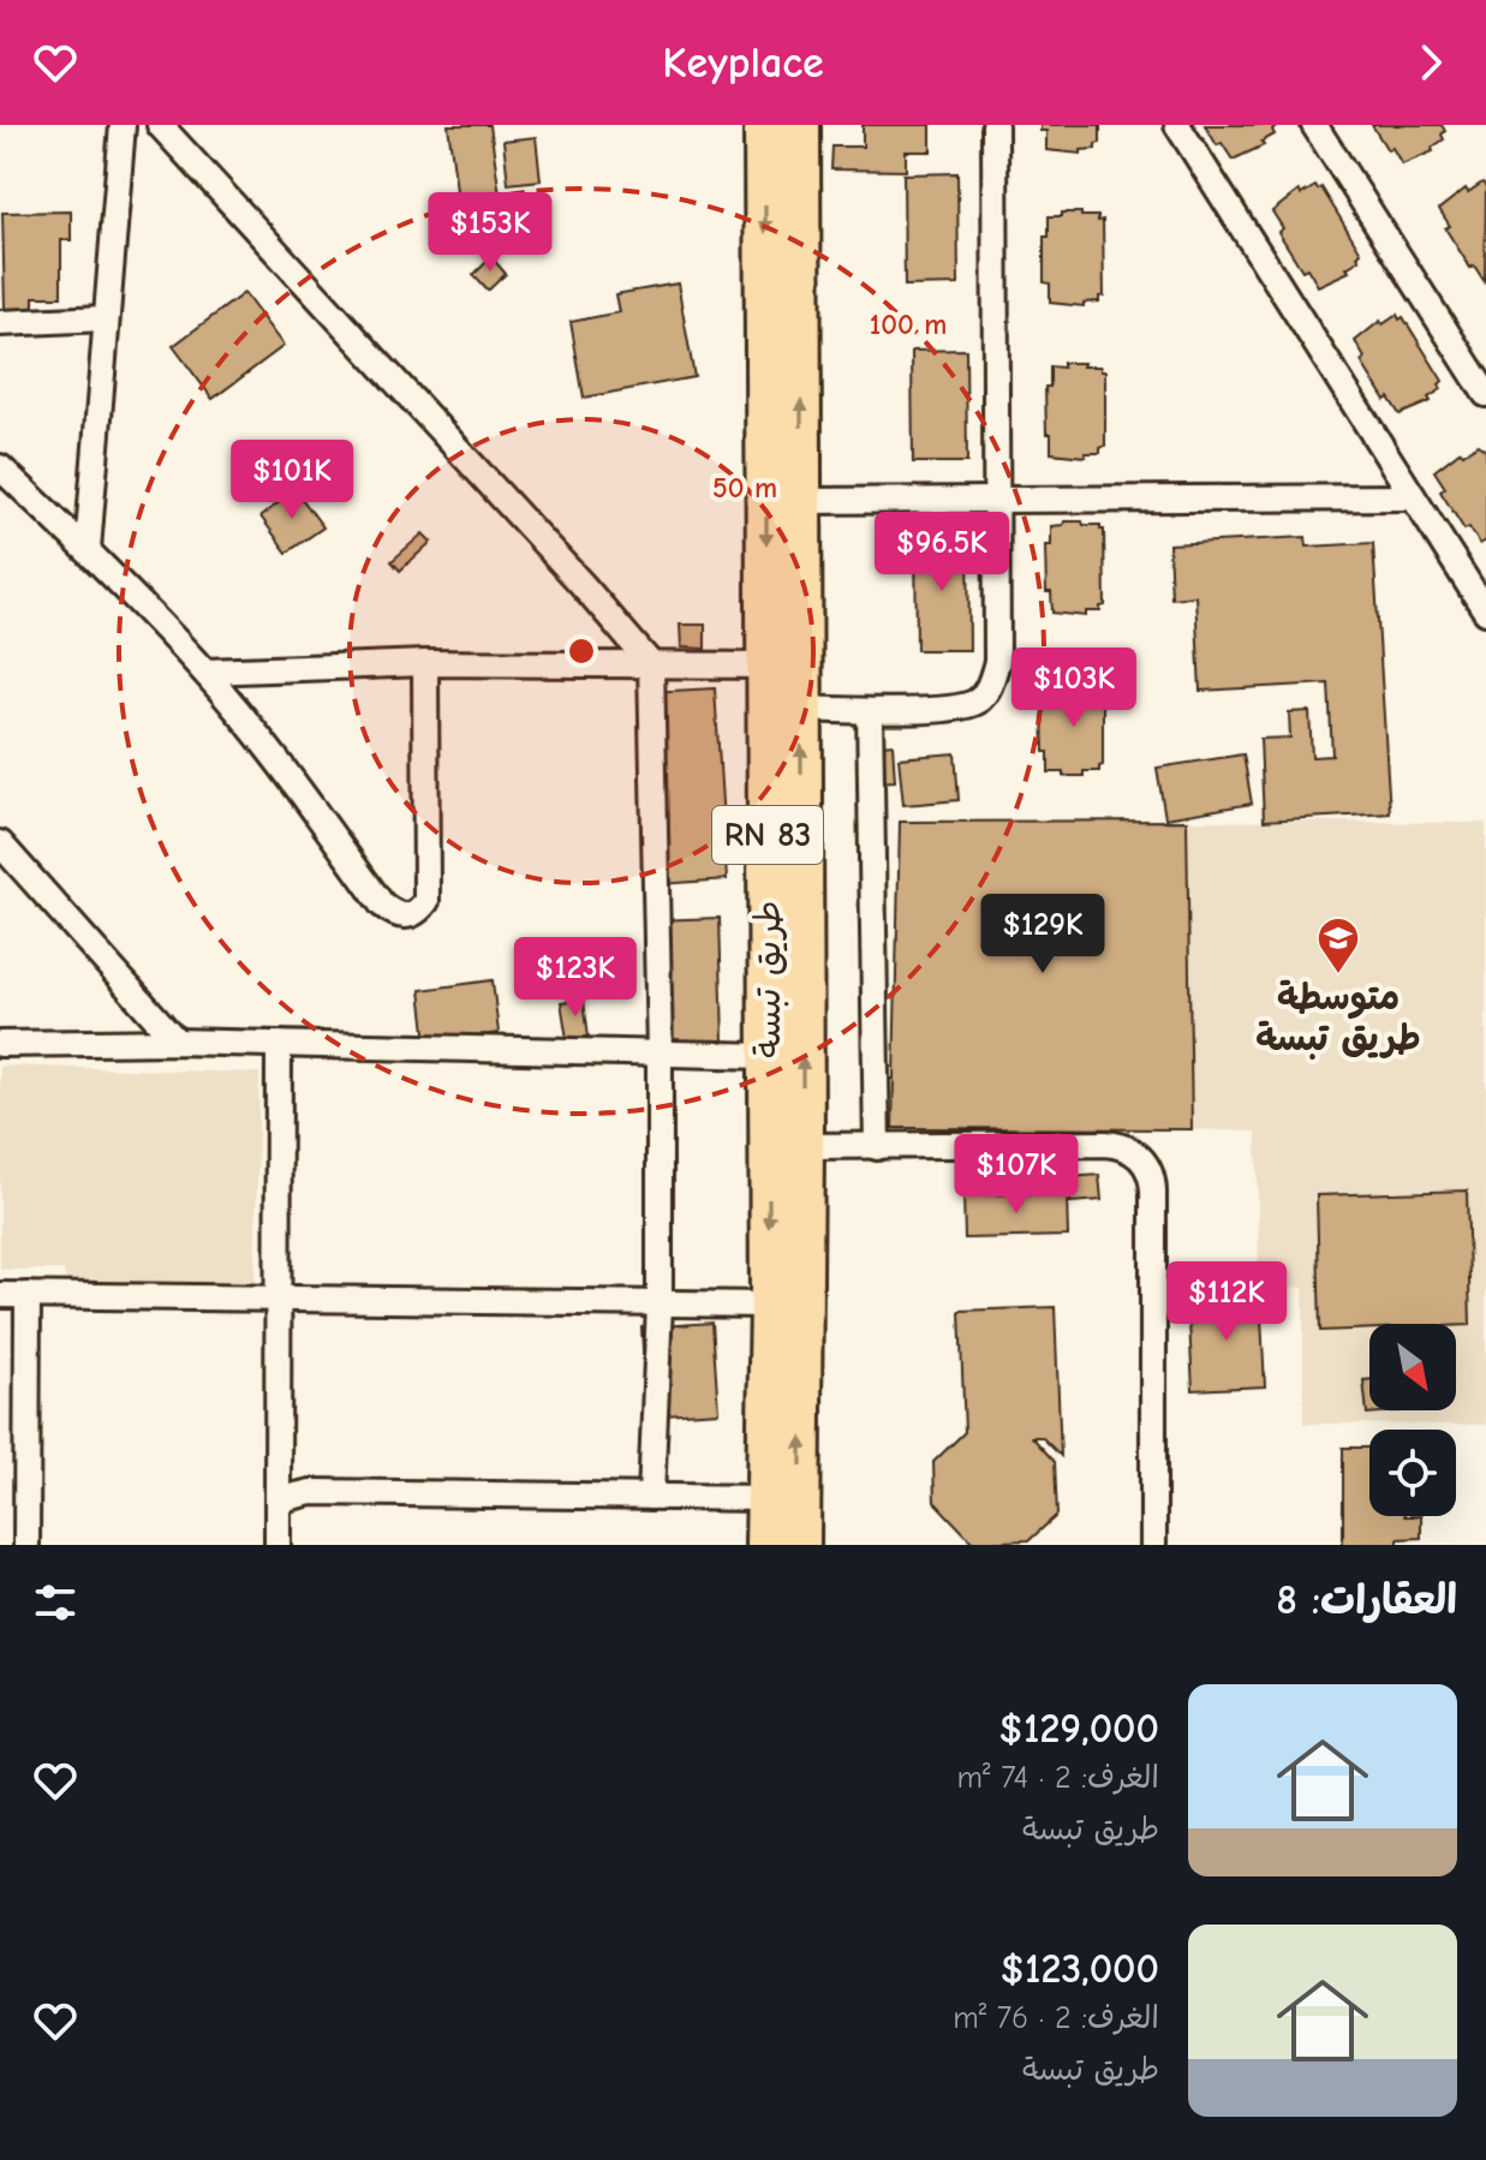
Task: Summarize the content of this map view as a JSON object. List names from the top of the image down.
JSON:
{
  "streets": {
    "main road": ["RN 83", "طريق تبسة"]
  },
  "places": {
    "school or university": ["متوسطة طريق تبسة"]
  },
  "north": "bottom right",
  "page": {
    "header": "Keyplace",
    "price": [
      "$153K",
      "$101K",
      "$96.5K",
      "$103K",
      "$129K",
      "$123K",
      "$107K",
      "$112K"
    ],
    "heading": "العقارات: 8",
    "list": [
      {
        "name": "$129,000",
        "note": "الغرف: 2 · 74 m² · طريق تبسة"
      },
      {
        "name": "$123,000",
        "note": "الغرف: 2 · 76 m² · طريق تبسة"
      }
    ]
  },
  "rings": ["100 m", "50 m"]
}
